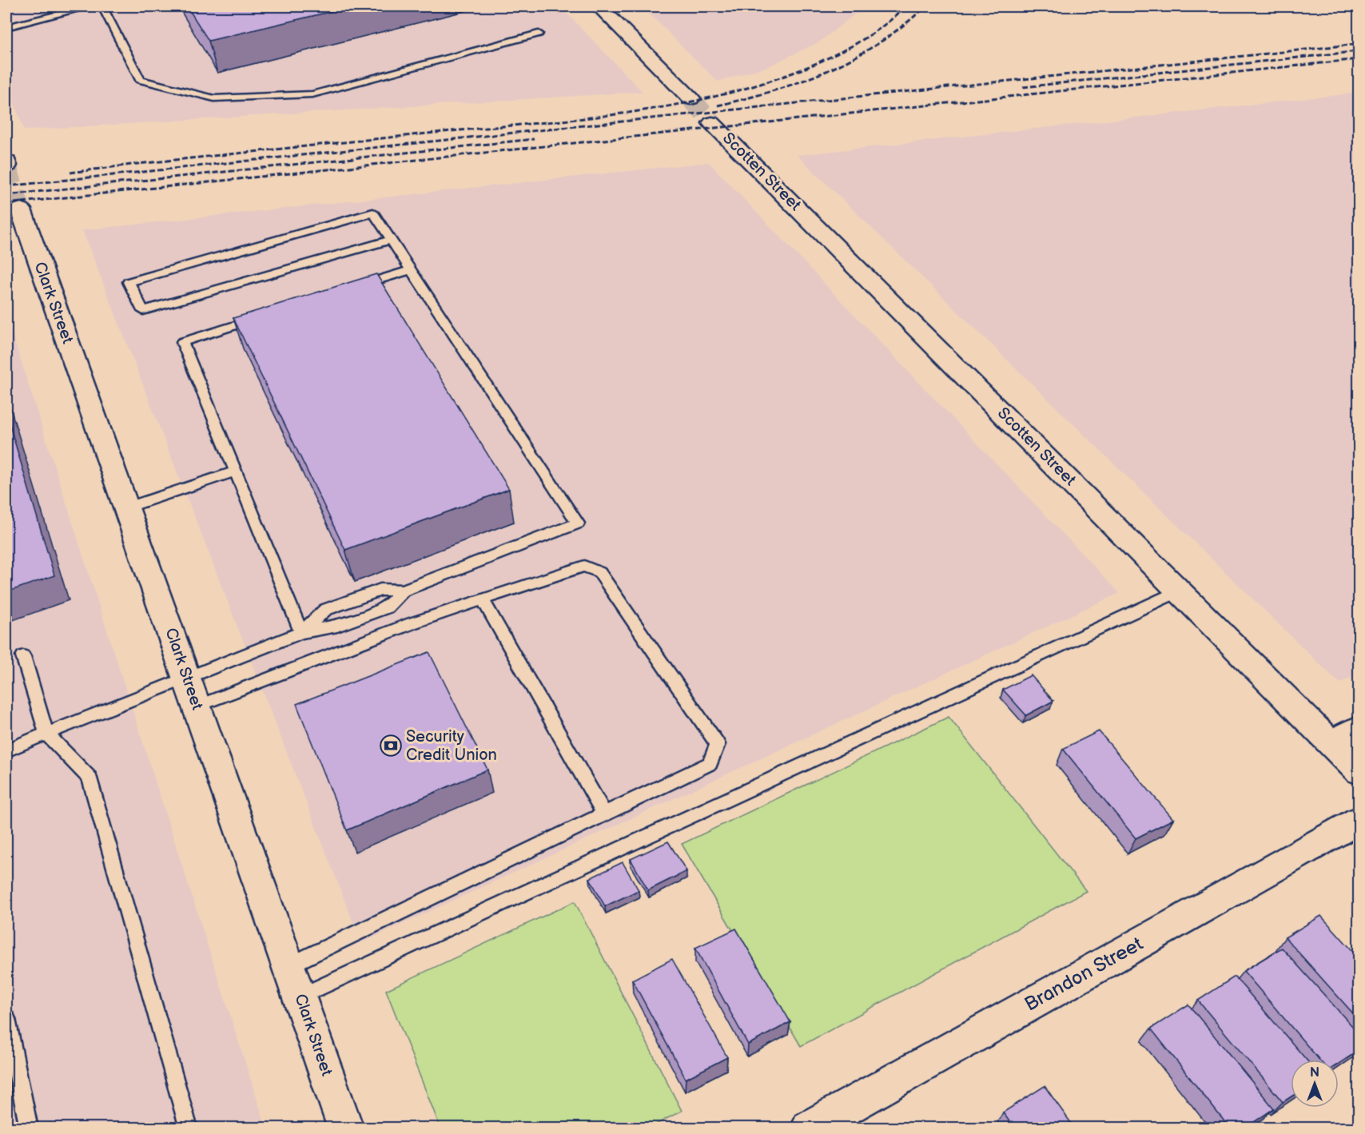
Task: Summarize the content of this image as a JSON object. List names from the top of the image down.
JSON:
{
  "streets": {
    "street": ["Scotten Street", "Clark Street", "Brandon Street"]
  },
  "places": {
    "bank": ["Security Credit Union"]
  },
  "north": "top"
}
